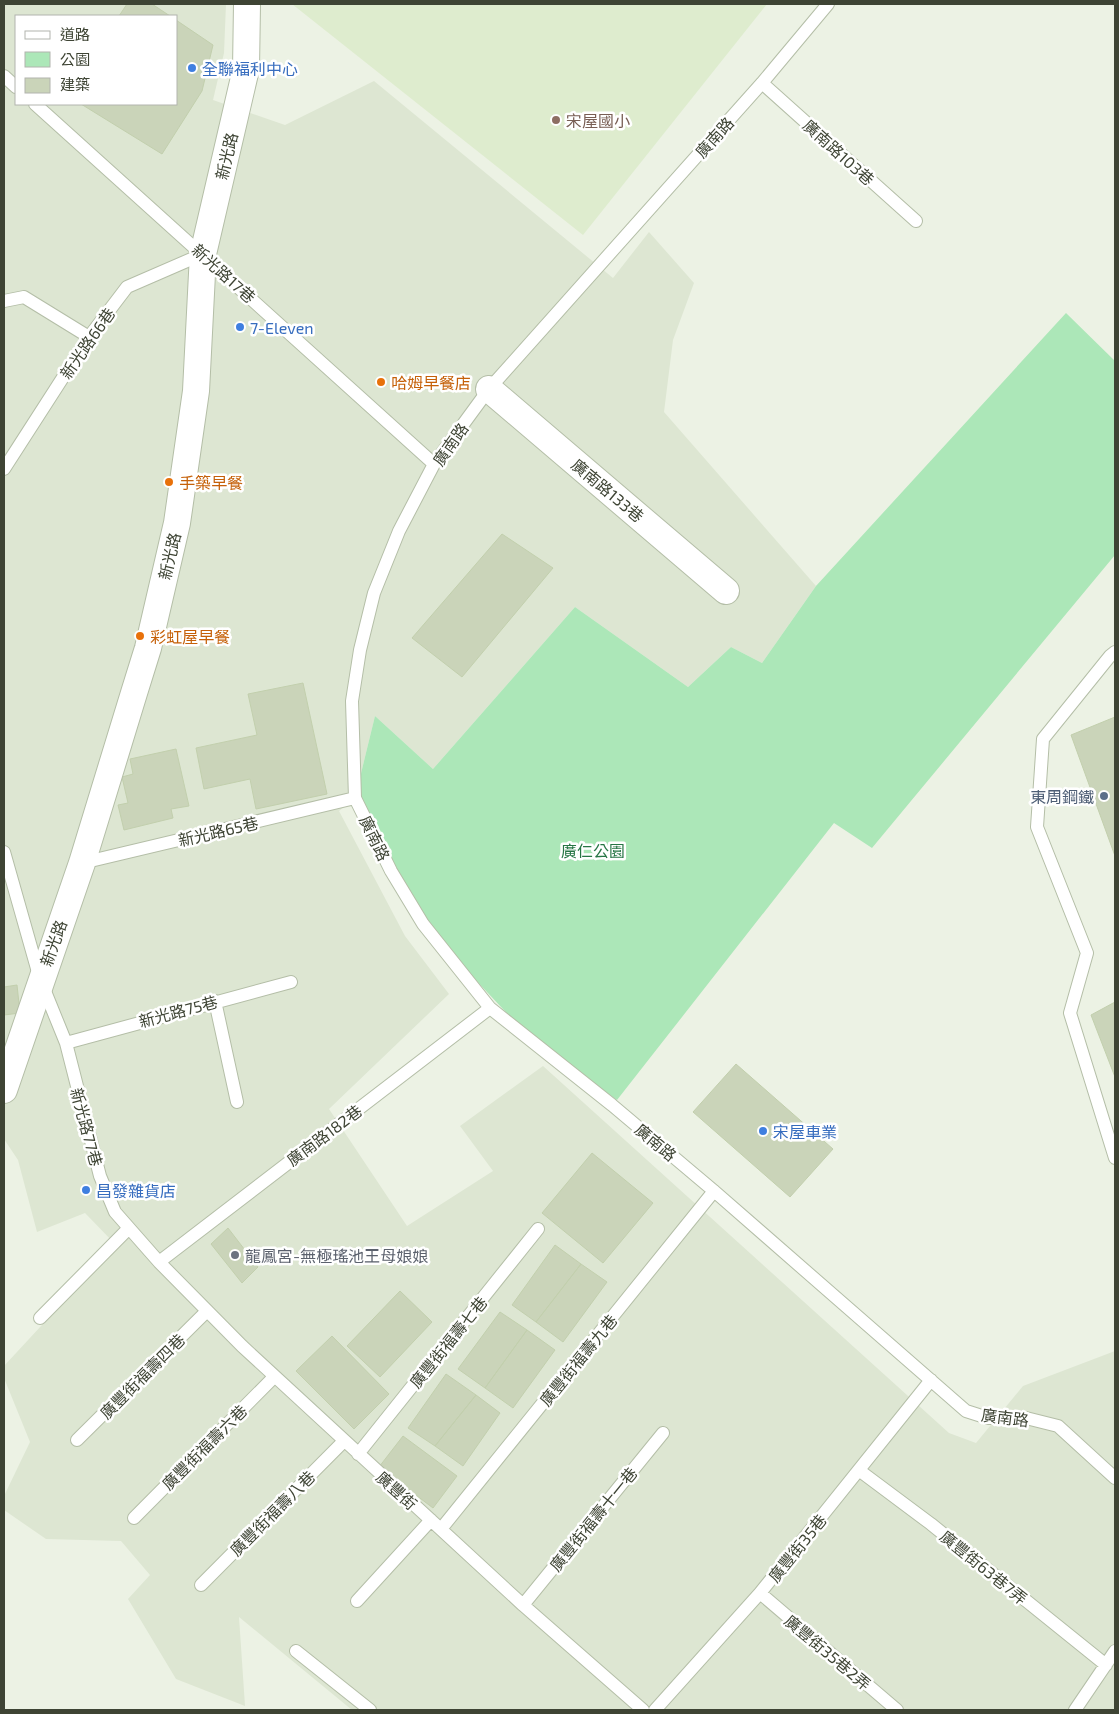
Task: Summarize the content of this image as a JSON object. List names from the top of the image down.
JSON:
{
  "streets": {
    "street": ["新光路", "廣南路133巷"],
    "lane": [
      "廣南路",
      "廣南路103巷",
      "新光路17巷",
      "新光路66巷",
      "新光路65巷",
      "新光路75巷",
      "新光路77巷",
      "廣南路182巷",
      "廣豐街福壽七巷",
      "廣豐街福壽九巷",
      "廣豐街福壽四巷",
      "廣豐街福壽六巷",
      "廣豐街",
      "廣豐街福壽八巷",
      "廣豐街福壽十一巷",
      "廣豐街35巷",
      "廣豐街63巷7弄",
      "廣豐街35巷2弄"
    ]
  },
  "crossings": [
    ["廣南路", "廣南路103巷"],
    ["廣南路", "新光路17巷"],
    ["廣南路", "廣南路133巷"],
    ["廣南路", "新光路65巷"],
    ["廣南路", "廣南路182巷"],
    ["廣南路", "廣豐街福壽九巷"],
    ["廣南路", "廣豐街35巷"],
    ["新光路", "新光路17巷"],
    ["新光路", "新光路66巷"],
    ["新光路", "新光路65巷"],
    ["新光路", "新光路77巷"],
    ["新光路17巷", "新光路66巷"],
    ["新光路75巷", "新光路77巷"],
    ["新光路77巷", "廣南路182巷"],
    ["新光路77巷", "廣豐街"],
    ["廣南路182巷", "廣豐街"],
    ["廣豐街福壽七巷", "廣豐街"],
    ["廣豐街福壽九巷", "廣豐街"],
    ["廣豐街福壽四巷", "廣豐街"],
    ["廣豐街福壽六巷", "廣豐街"],
    ["廣豐街", "廣豐街福壽八巷"],
    ["廣豐街", "廣豐街福壽十一巷"],
    ["廣豐街35巷", "廣豐街63巷7弄"],
    ["廣豐街35巷", "廣豐街35巷2弄"]
  ],
  "parks": ["廣仁公園"],
  "places": [
    "全聯福利中心",
    "宋屋國小",
    "7-Eleven",
    "哈姆早餐店",
    "手築早餐",
    "彩虹屋早餐",
    "東周鋼鐵",
    "宋屋車業",
    "昌發雜貨店",
    "龍鳳宮-無極瑤池王母娘娘"
  ],
  "legend": ["道路", "公園", "建築"]
}
